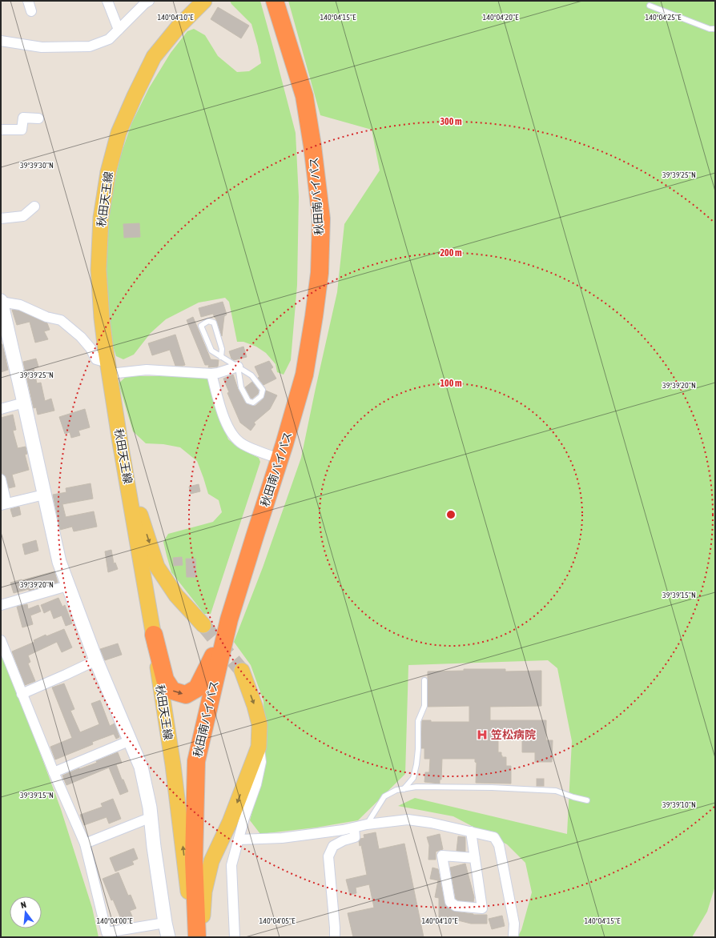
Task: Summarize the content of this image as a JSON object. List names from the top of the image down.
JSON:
{
  "streets": {
    "highway": ["秋田南バイパス"],
    "main road": ["秋田天王線"]
  },
  "crossings": [
    ["秋田南バイパス", "秋田天王線"]
  ],
  "places": {
    "hospital": ["笠松病院"]
  },
  "north": "top",
  "coordinates": [
    "140°04'10\"E",
    "140°04'15\"E",
    "140°04'20\"E",
    "140°04'25\"E",
    "39°39'30\"N",
    "39°39'25\"N",
    "39°39'20\"N",
    "39°39'15\"N",
    "39°39'10\"N",
    "140°04'00\"E",
    "140°04'05\"E"
  ],
  "rings": ["300 m", "200 m", "100 m"]
}
